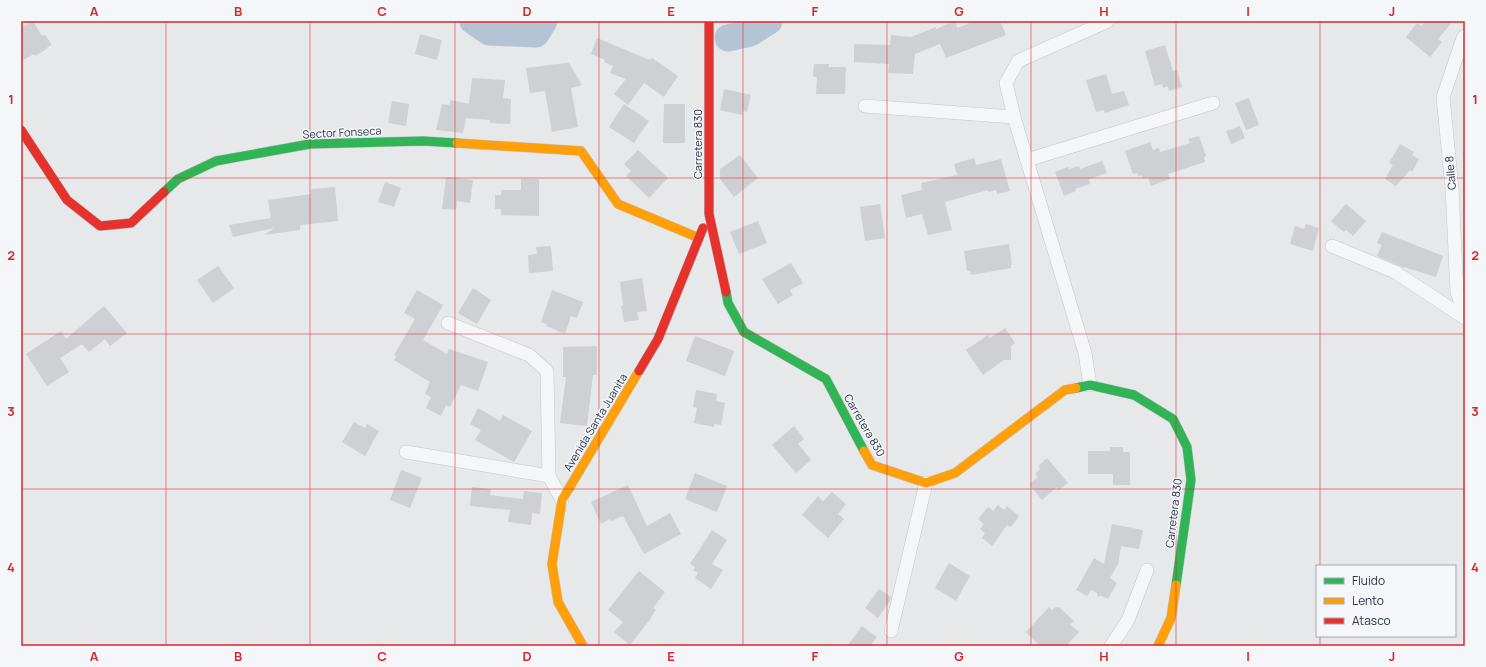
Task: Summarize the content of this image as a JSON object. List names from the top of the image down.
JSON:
{
  "streets": {
    "street": [
      "Sector Fonseca",
      "Carretera 830",
      "Calle 8",
      "Avenida Santa Juanita"
    ]
  },
  "crossings": [
    ["Sector Fonseca", "Avenida Santa Juanita"],
    ["Carretera 830", "Avenida Santa Juanita"]
  ],
  "legend": ["Fluido", "Lento", "Atasco"],
  "grid": {
    "columns": [
      "A",
      "B",
      "C",
      "D",
      "E",
      "F",
      "G",
      "H",
      "I",
      "J"
    ],
    "rows": [
      "1",
      "2",
      "3",
      "4"
    ]
  }
}
